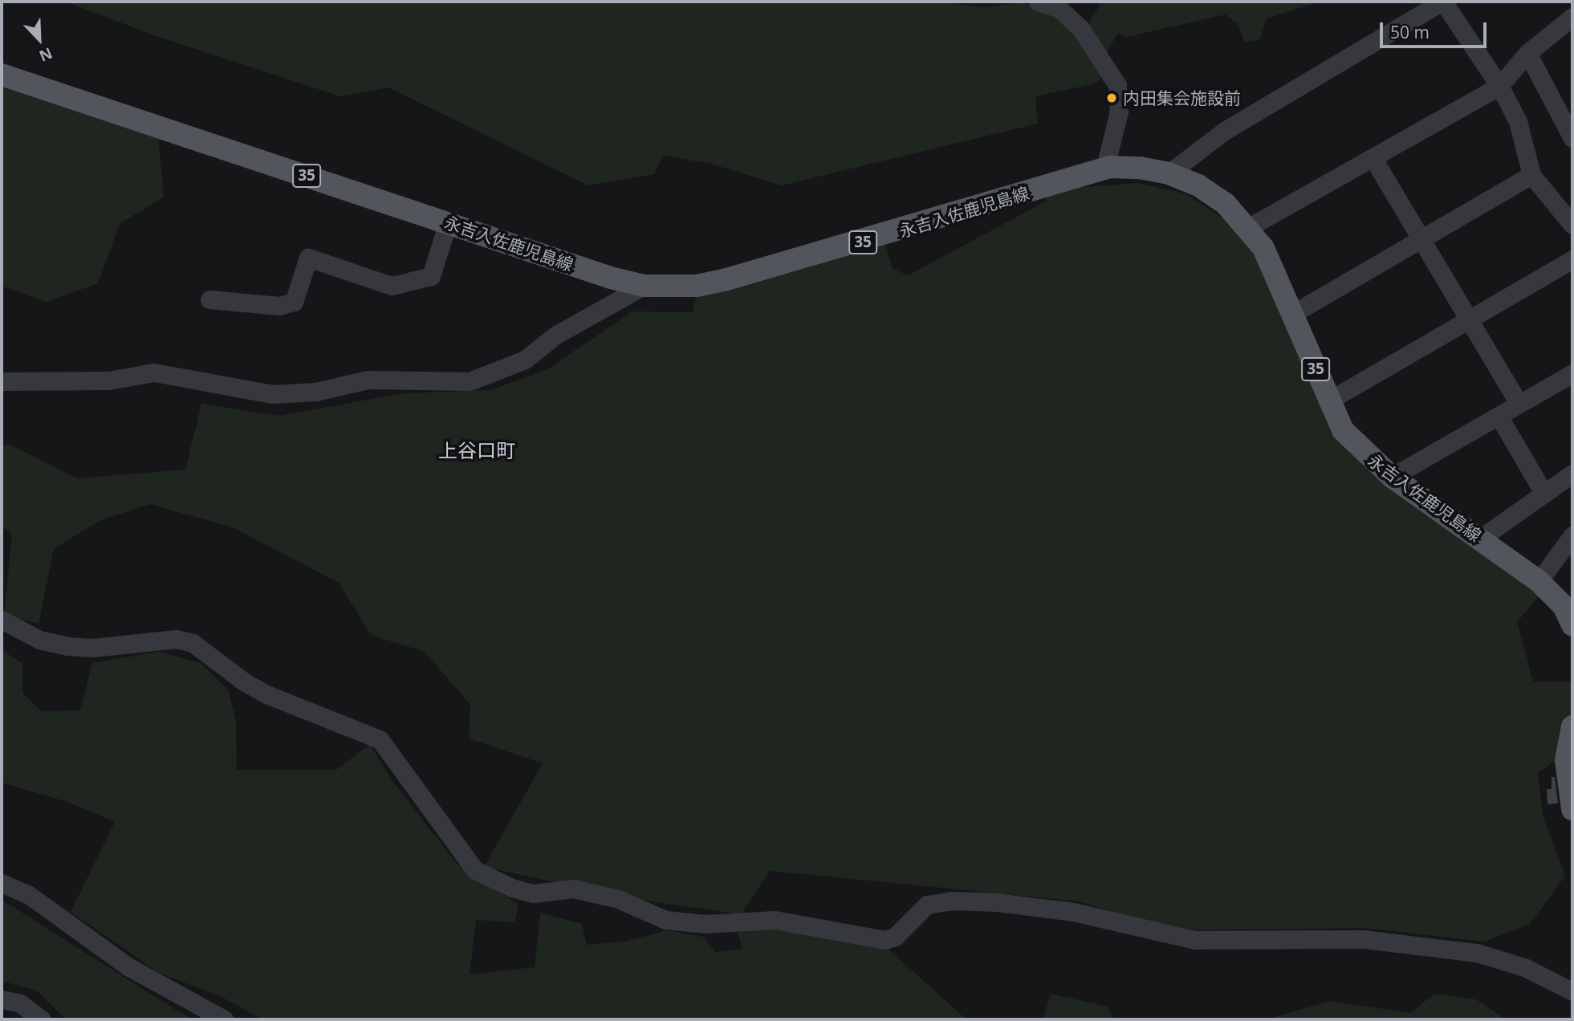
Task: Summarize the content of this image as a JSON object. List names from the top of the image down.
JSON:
{
  "streets": {
    "main road": ["35", "永吉入佐鹿児島線"]
  },
  "districts": ["上谷口町"],
  "places": ["内田集会施設前"],
  "scale_bar": "50 m",
  "north": "bottom right"
}
